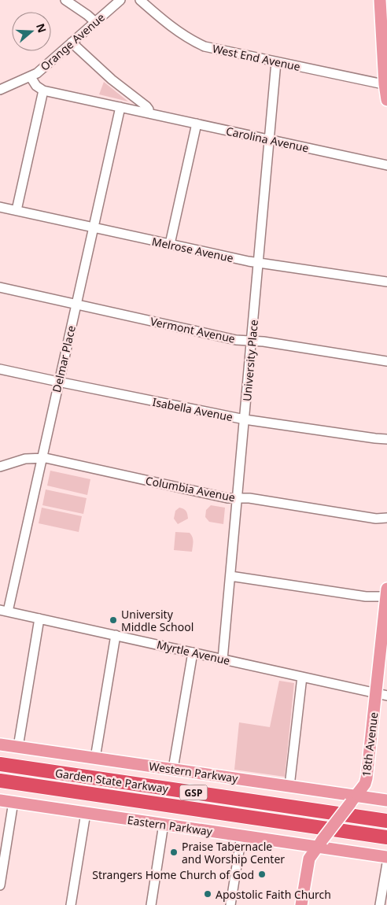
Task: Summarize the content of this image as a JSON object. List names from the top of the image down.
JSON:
{
  "streets": {
    "highway": ["Garden State Parkway", "GSP"],
    "main road": ["18th Avenue", "Western Parkway", "Eastern Parkway"],
    "street": [
      "Orange Avenue",
      "West End Avenue",
      "Carolina Avenue",
      "Melrose Avenue",
      "Vermont Avenue",
      "Delmar Place",
      "University Place",
      "Isabella Avenue",
      "Columbia Avenue",
      "Myrtle Avenue"
    ]
  },
  "crossings": [
    ["West End Avenue", "University Place"],
    ["Carolina Avenue", "Delmar Place"],
    ["Carolina Avenue", "University Place"],
    ["Melrose Avenue", "Delmar Place"],
    ["Melrose Avenue", "University Place"],
    ["Vermont Avenue", "Delmar Place"],
    ["Vermont Avenue", "University Place"],
    ["Delmar Place", "Isabella Avenue"],
    ["Delmar Place", "Columbia Avenue"],
    ["Delmar Place", "Myrtle Avenue"],
    ["University Place", "Isabella Avenue"],
    ["University Place", "Columbia Avenue"],
    ["University Place", "Myrtle Avenue"],
    ["Myrtle Avenue", "18th Avenue"],
    ["18th Avenue", "Western Parkway"],
    ["18th Avenue", "Eastern Parkway"]
  ],
  "places": [
    "University Middle School",
    "Praise Tabernacle and Worship Center",
    "Strangers Home Church of God",
    "Apostolic Faith Church"
  ],
  "north": "right"
}
